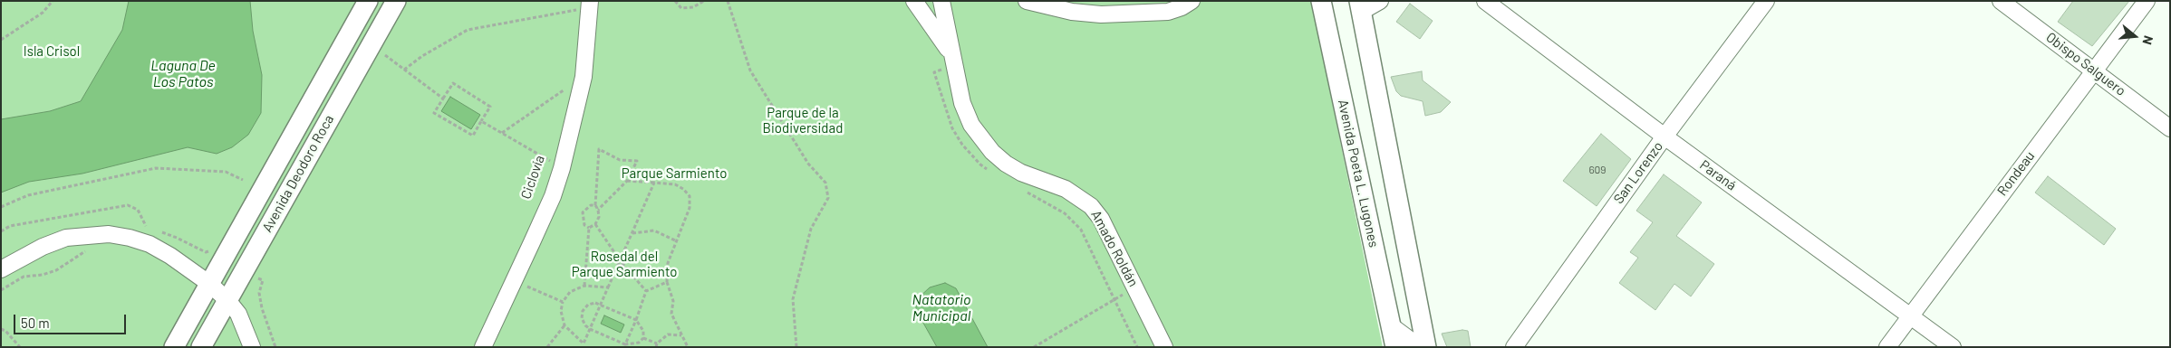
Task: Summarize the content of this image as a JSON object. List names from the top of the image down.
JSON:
{
  "streets": {
    "main road": ["Avenida Deodoro Roca", "Avenida Poeta L. Lugones"],
    "street": [
      "Obispo Salguero",
      "San Lorenzo",
      "Rondeau",
      "Paraná",
      "Amado Roldán"
    ],
    "path": ["Ciclovía"]
  },
  "crossings": [
    ["Obispo Salguero", "Rondeau"],
    ["San Lorenzo", "Paraná"],
    ["Rondeau", "Paraná"]
  ],
  "water": ["Laguna De Los Patos", "Natatorio Municipal"],
  "parks": [
    "Isla Crisol",
    "Parque de la Biodiversidad",
    "Parque Sarmiento",
    "Rosedal del Parque Sarmiento"
  ],
  "house_numbers": ["609"],
  "scale_bar": "50 m",
  "north": "right"
}
